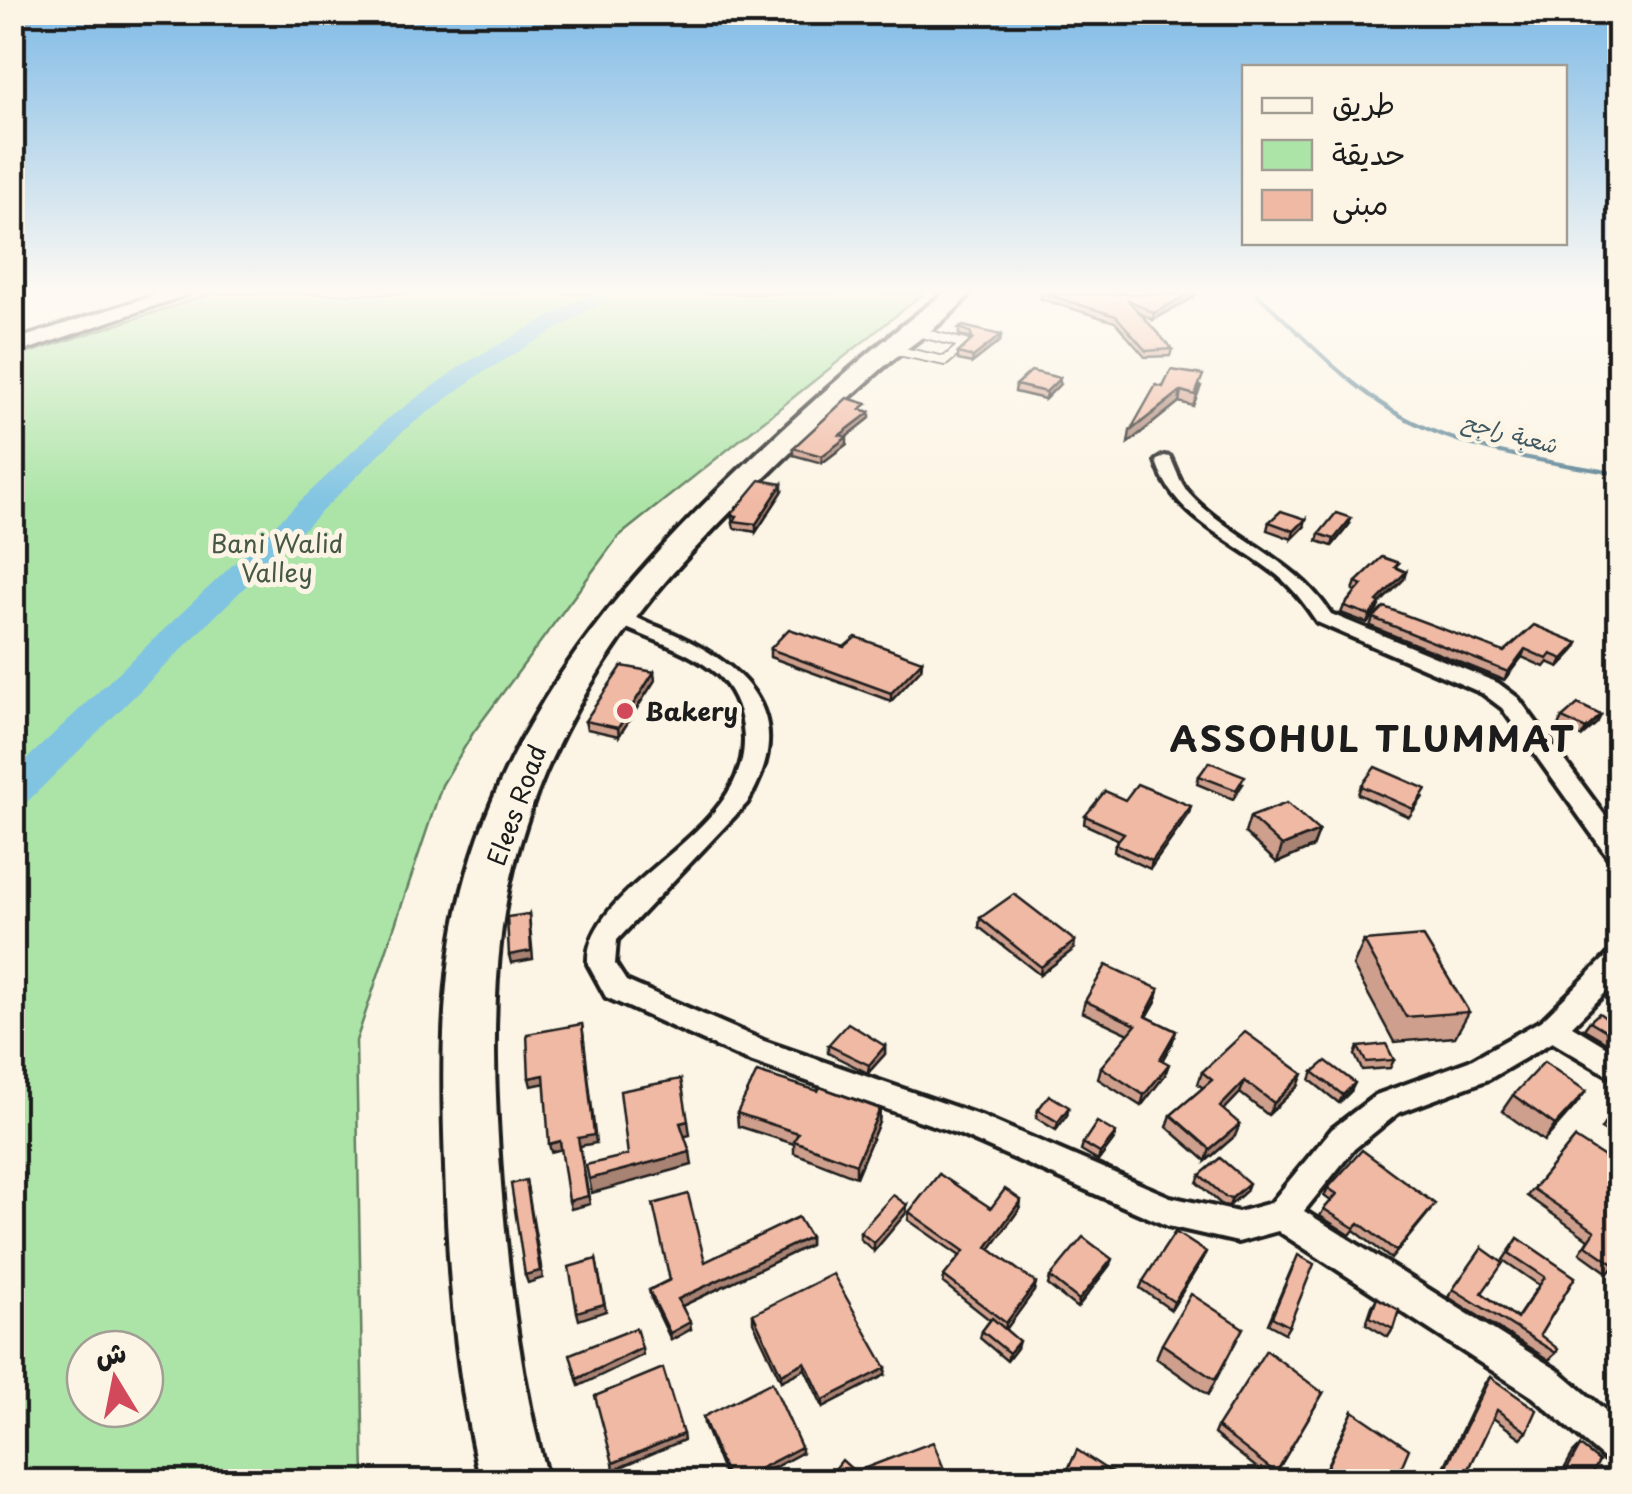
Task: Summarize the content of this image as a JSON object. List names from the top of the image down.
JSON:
{
  "streets": {
    "highway": ["Elees Road"]
  },
  "districts": ["ASSOHUL TLUMMAT"],
  "water": ["شعبة راجح"],
  "parks": ["Bani Walid Valley"],
  "places": ["Bakery"],
  "legend": ["طريق", "حديقة", "مبنى"],
  "north": "top"
}
